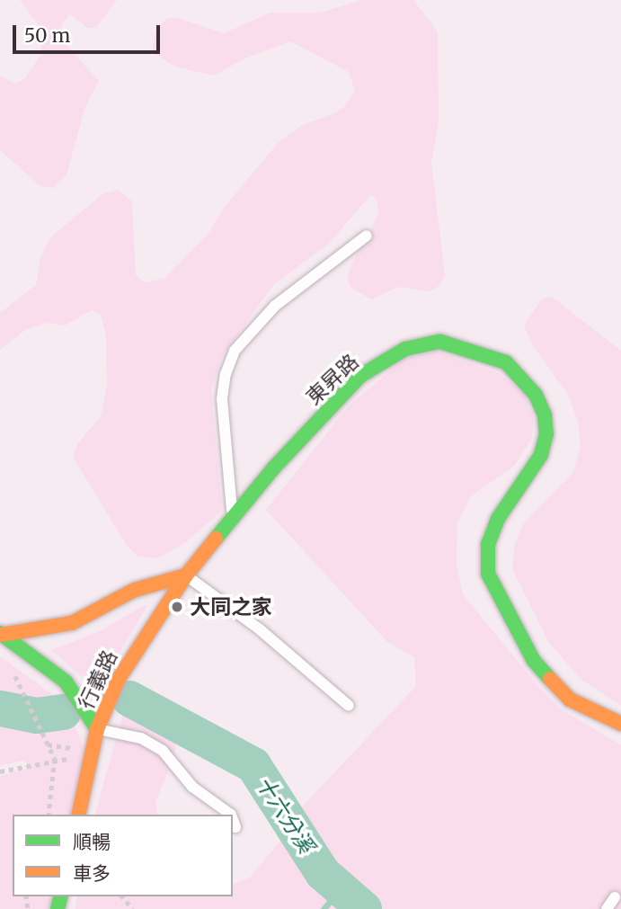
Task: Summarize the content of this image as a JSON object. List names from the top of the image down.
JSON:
{
  "streets": {
    "street": ["東昇路", "行義路"]
  },
  "crossings": [
    ["東昇路", "行義路"]
  ],
  "water": ["十六分溪"],
  "places": ["大同之家"],
  "legend": ["順暢", "車多"],
  "scale_bar": "50 m"
}
